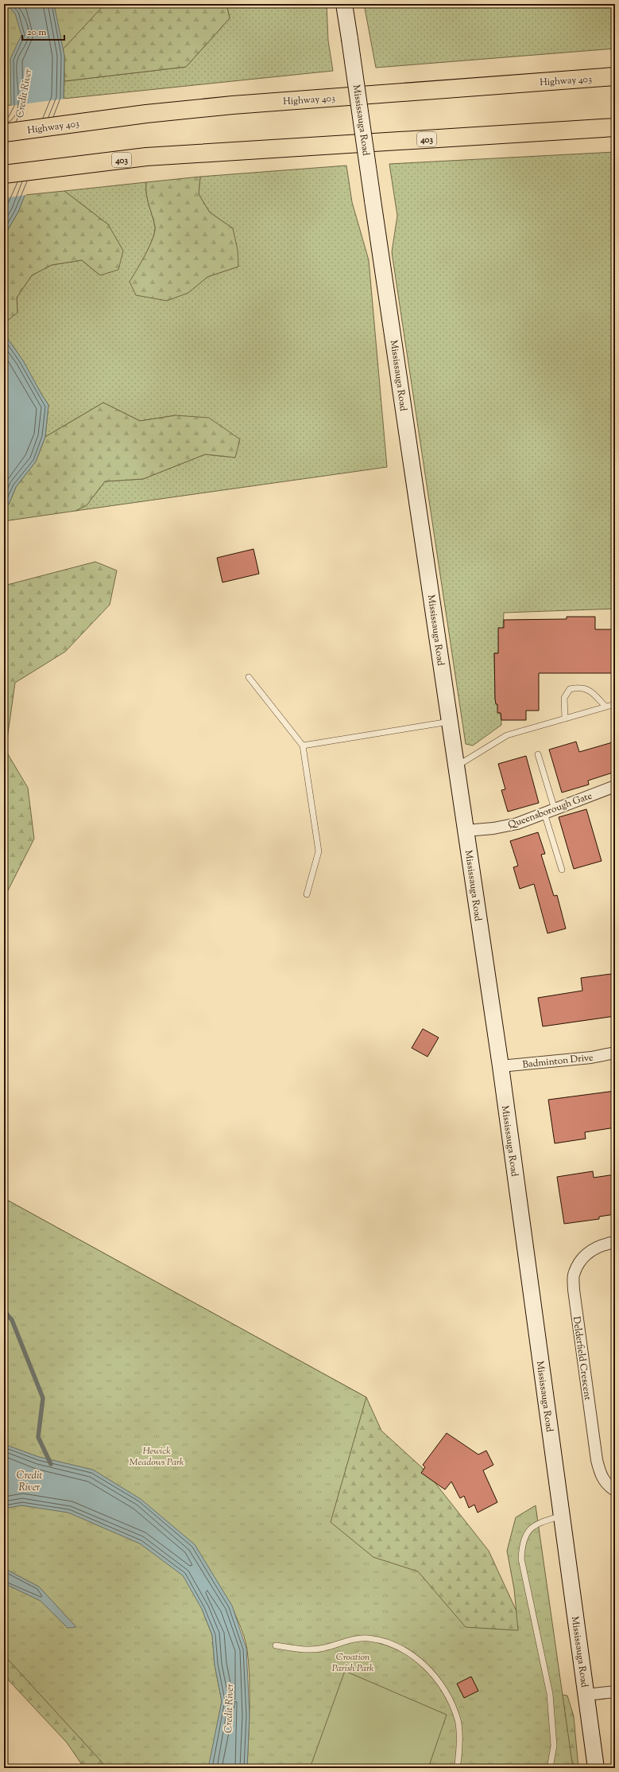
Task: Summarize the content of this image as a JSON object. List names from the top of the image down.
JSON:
{
  "streets": {
    "highway": ["Highway 403", "403"],
    "main road": ["Mississauga Road"],
    "street": ["Queensborough Gate", "Badminton Drive", "Delderfield Crescent"]
  },
  "crossings": [
    ["Mississauga Road", "Queensborough Gate"],
    ["Mississauga Road", "Badminton Drive"]
  ],
  "water": ["Credit River"],
  "parks": ["Hewick Meadows Park", "Croation Parish Park"],
  "scale_bar": "20 m"
}
